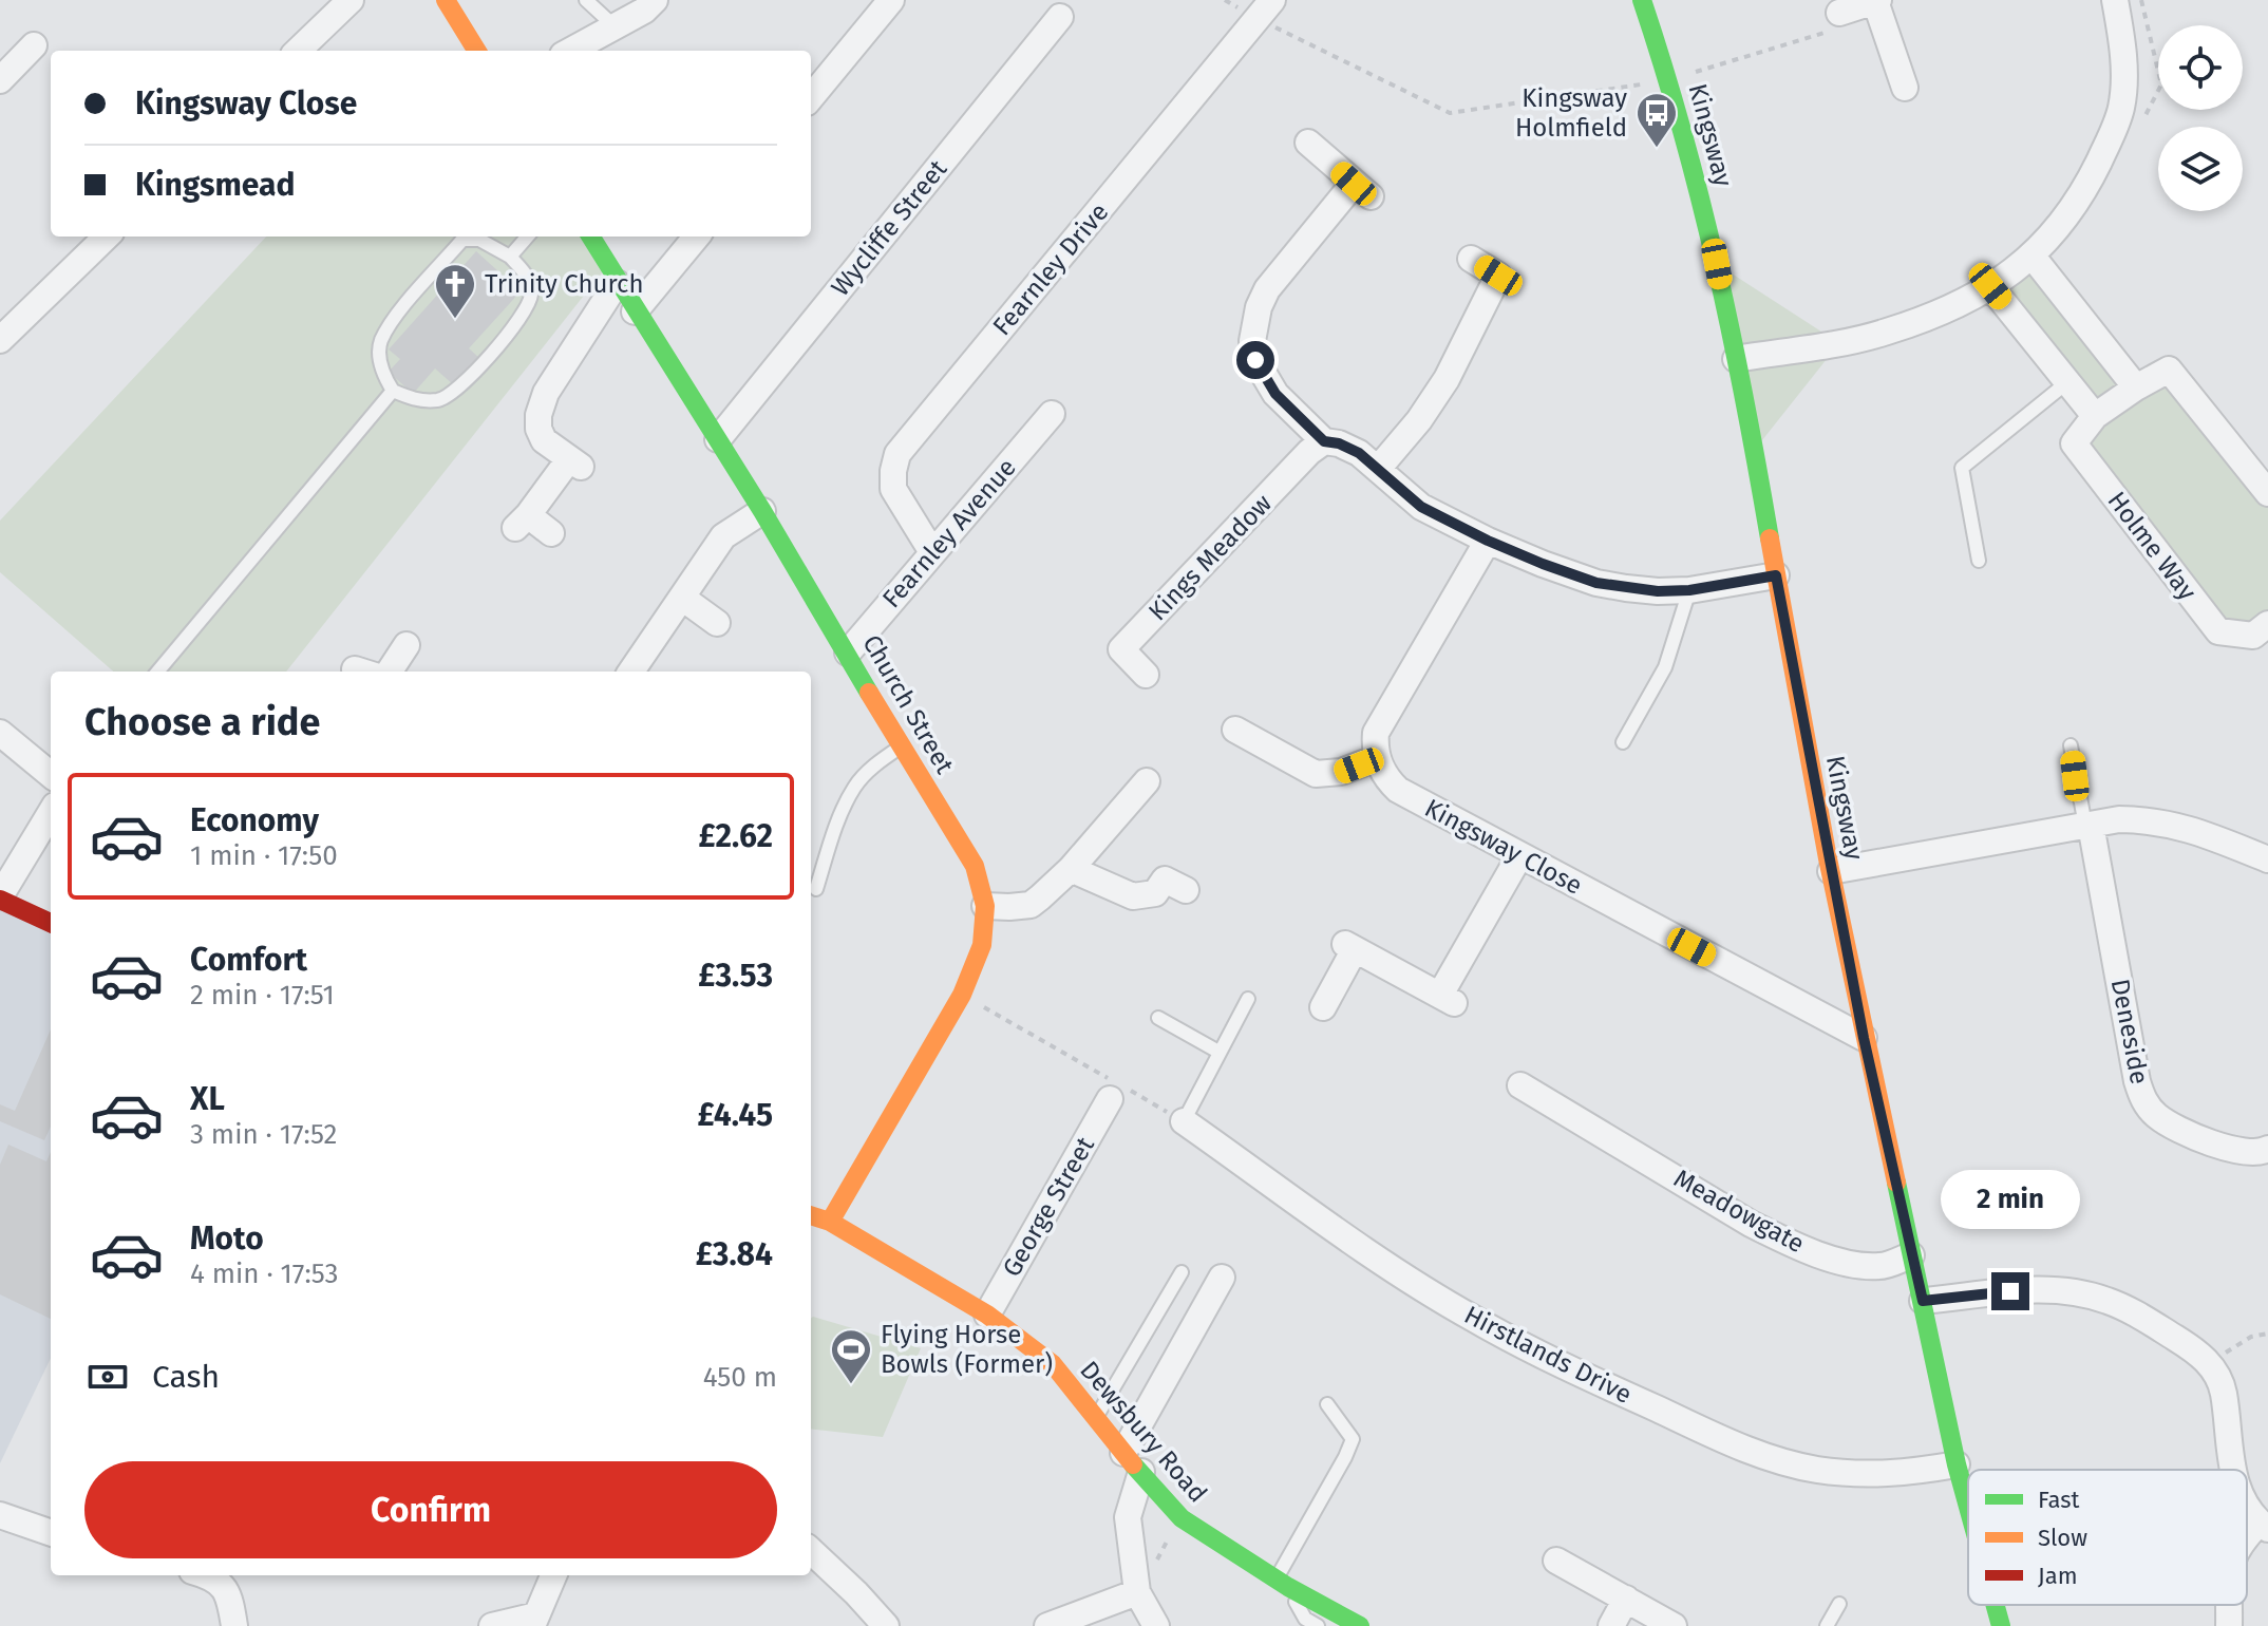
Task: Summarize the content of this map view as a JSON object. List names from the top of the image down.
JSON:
{
  "streets": {
    "street": [
      "Kingsway",
      "Wycliffe Street",
      "Fearnley Drive",
      "Fearnley Avenue",
      "Holme Way",
      "Kings Meadow",
      "Church Street",
      "Kingsway Close",
      "Deneside",
      "George Street",
      "Meadowgate",
      "Hirstlands Drive",
      "Dewsbury Road"
    ]
  },
  "crossings": [
    ["Kingsway", "Kingsway Close"],
    ["Kingsway", "Meadowgate"],
    ["Kingsway", "Hirstlands Drive"],
    ["Wycliffe Street", "Church Street"],
    ["Fearnley Drive", "Fearnley Avenue"],
    ["Fearnley Avenue", "Church Street"],
    ["Church Street", "Dewsbury Road"],
    ["George Street", "Dewsbury Road"]
  ],
  "places": {
    "bus stop": ["Kingsway Holmfield"],
    "church": ["Trinity Church"],
    "sports": ["Flying Horse Bowls (Former)"]
  },
  "legend": ["Fast", "Slow", "Jam"],
  "page": {
    "banner": ["Kingsway Close", "Kingsmead"],
    "heading": "Choose a ride",
    "list": [
      {
        "name": "Economy",
        "note": "1 min · 17:50",
        "value": "£2.62"
      },
      {
        "name": "Comfort",
        "note": "2 min · 17:51",
        "value": "£3.53"
      },
      {
        "name": "XL",
        "note": "3 min · 17:52",
        "value": "£4.45"
      },
      {
        "name": "Moto",
        "note": "4 min · 17:53",
        "value": "£3.84"
      }
    ],
    "bubble": "2 min",
    "pay": ["Cash", "450 m"],
    "buttons": "Confirm"
  }
}
